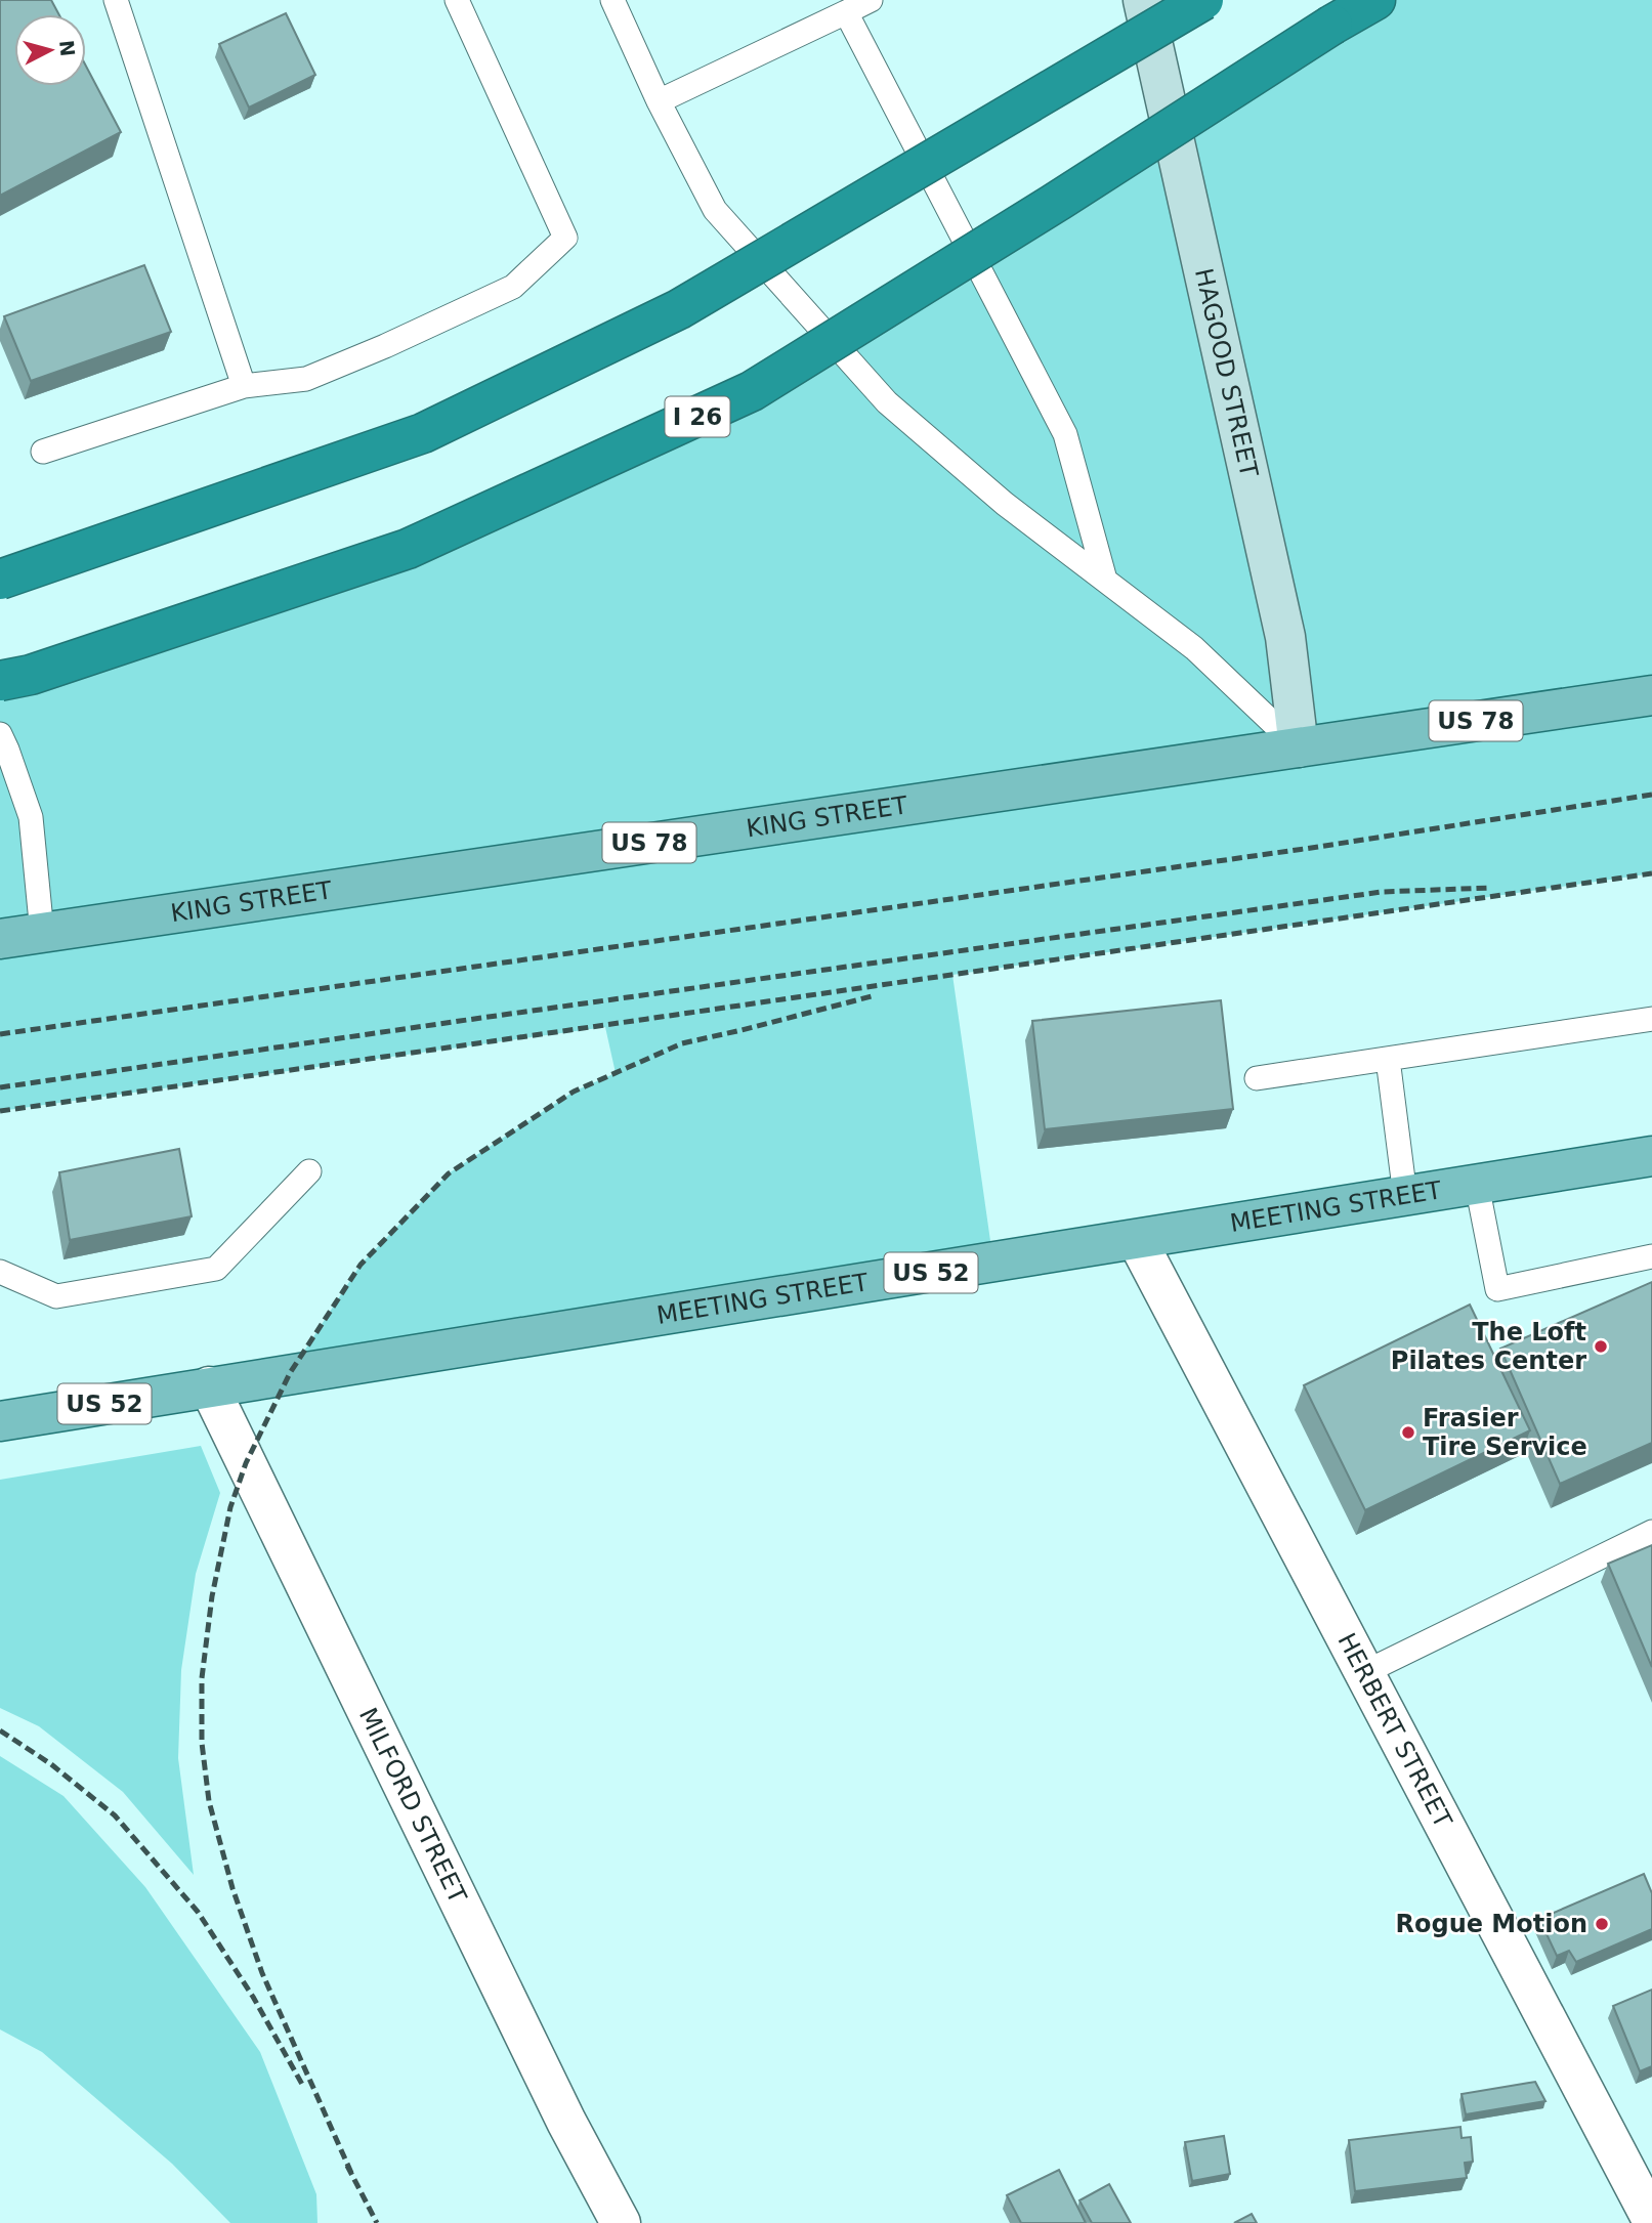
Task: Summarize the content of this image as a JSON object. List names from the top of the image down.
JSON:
{
  "streets": {
    "highway": ["I 26"],
    "main road": [
      "US 78",
      "KING STREET",
      "MEETING STREET",
      "US 52"
    ],
    "street": ["HAGOOD STREET", "HERBERT STREET", "MILFORD STREET"]
  },
  "crossings": [
    ["HAGOOD STREET", "KING STREET"],
    ["MEETING STREET", "HERBERT STREET"],
    ["MEETING STREET", "MILFORD STREET"]
  ],
  "places": ["The Loft Pilates Center", "Frasier Tire Service", "Rogue Motion"],
  "north": "right"
}
